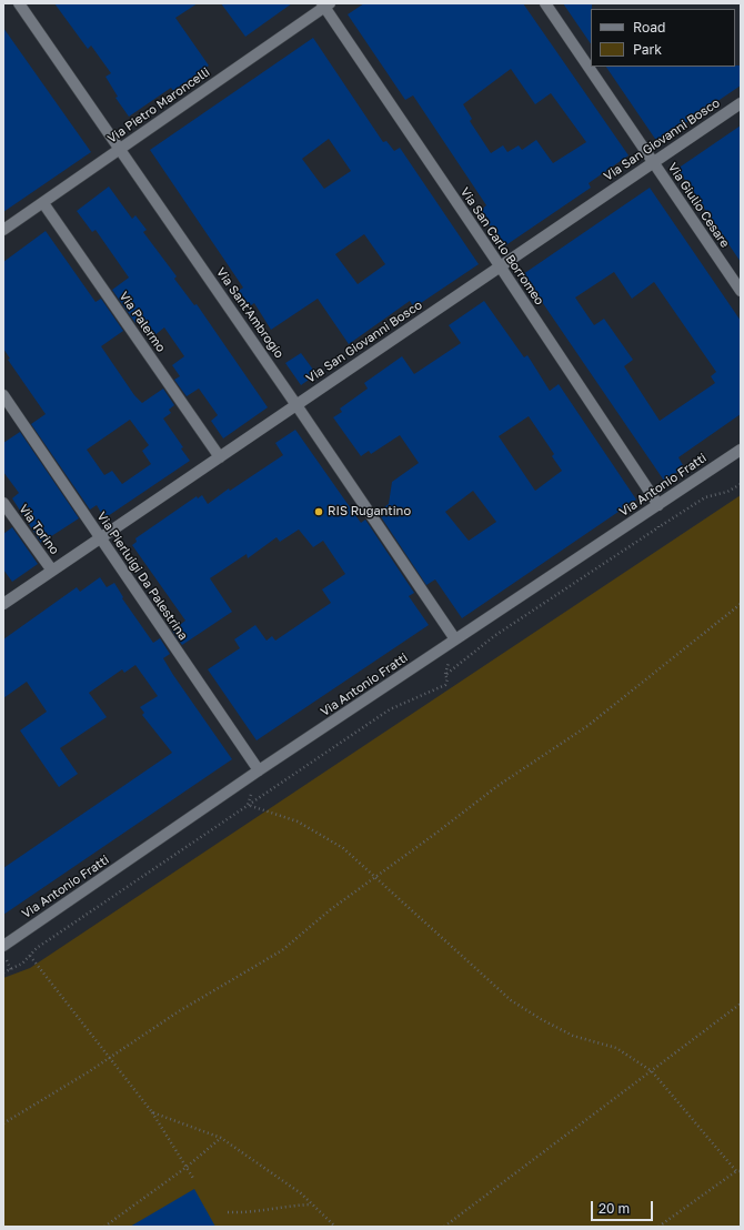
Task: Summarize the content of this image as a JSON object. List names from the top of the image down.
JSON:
{
  "streets": {
    "street": [
      "Via Pietro Maroncelli",
      "Via San Giovanni Bosco",
      "Via Giulio Cesare",
      "Via San Carlo Borromeo",
      "Via Sant'Ambrogio",
      "Via Palermo",
      "Via Antonio Fratti",
      "Via Torino",
      "Via Pierluigi Da Palestrina"
    ]
  },
  "crossings": [
    ["Via Pietro Maroncelli", "Via San Carlo Borromeo"],
    ["Via Pietro Maroncelli", "Via Sant'Ambrogio"],
    ["Via Pietro Maroncelli", "Via Palermo"],
    ["Via San Giovanni Bosco", "Via Giulio Cesare"],
    ["Via San Giovanni Bosco", "Via San Carlo Borromeo"],
    ["Via San Giovanni Bosco", "Via Sant'Ambrogio"],
    ["Via San Giovanni Bosco", "Via Palermo"],
    ["Via San Giovanni Bosco", "Via Torino"],
    ["Via San Giovanni Bosco", "Via Pierluigi Da Palestrina"],
    ["Via San Carlo Borromeo", "Via Antonio Fratti"],
    ["Via Sant'Ambrogio", "Via Antonio Fratti"],
    ["Via Antonio Fratti", "Via Pierluigi Da Palestrina"]
  ],
  "places": ["RIS Rugantino"],
  "legend": ["Road", "Park"],
  "scale_bar": "20 m"
}
